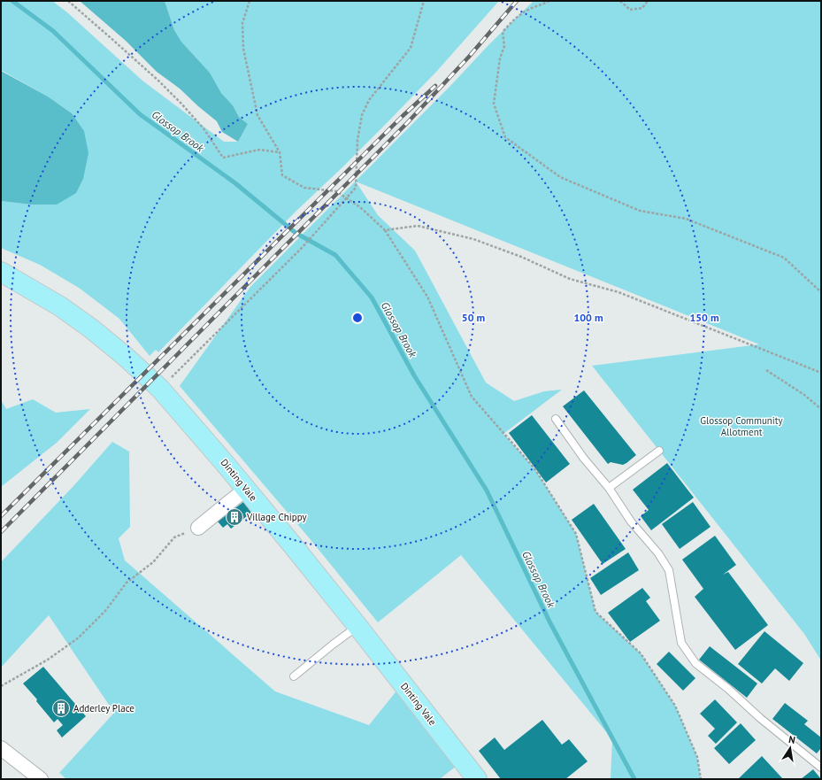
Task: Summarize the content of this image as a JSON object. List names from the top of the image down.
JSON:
{
  "streets": {
    "main road": ["Dinting Vale"]
  },
  "water": ["Glossop Brook"],
  "parks": ["Glossop Community Allotment"],
  "places": {
    "building": ["Village Chippy", "Adderley Place"]
  },
  "north": "top",
  "rings": ["50 m", "100 m", "150 m"]
}
